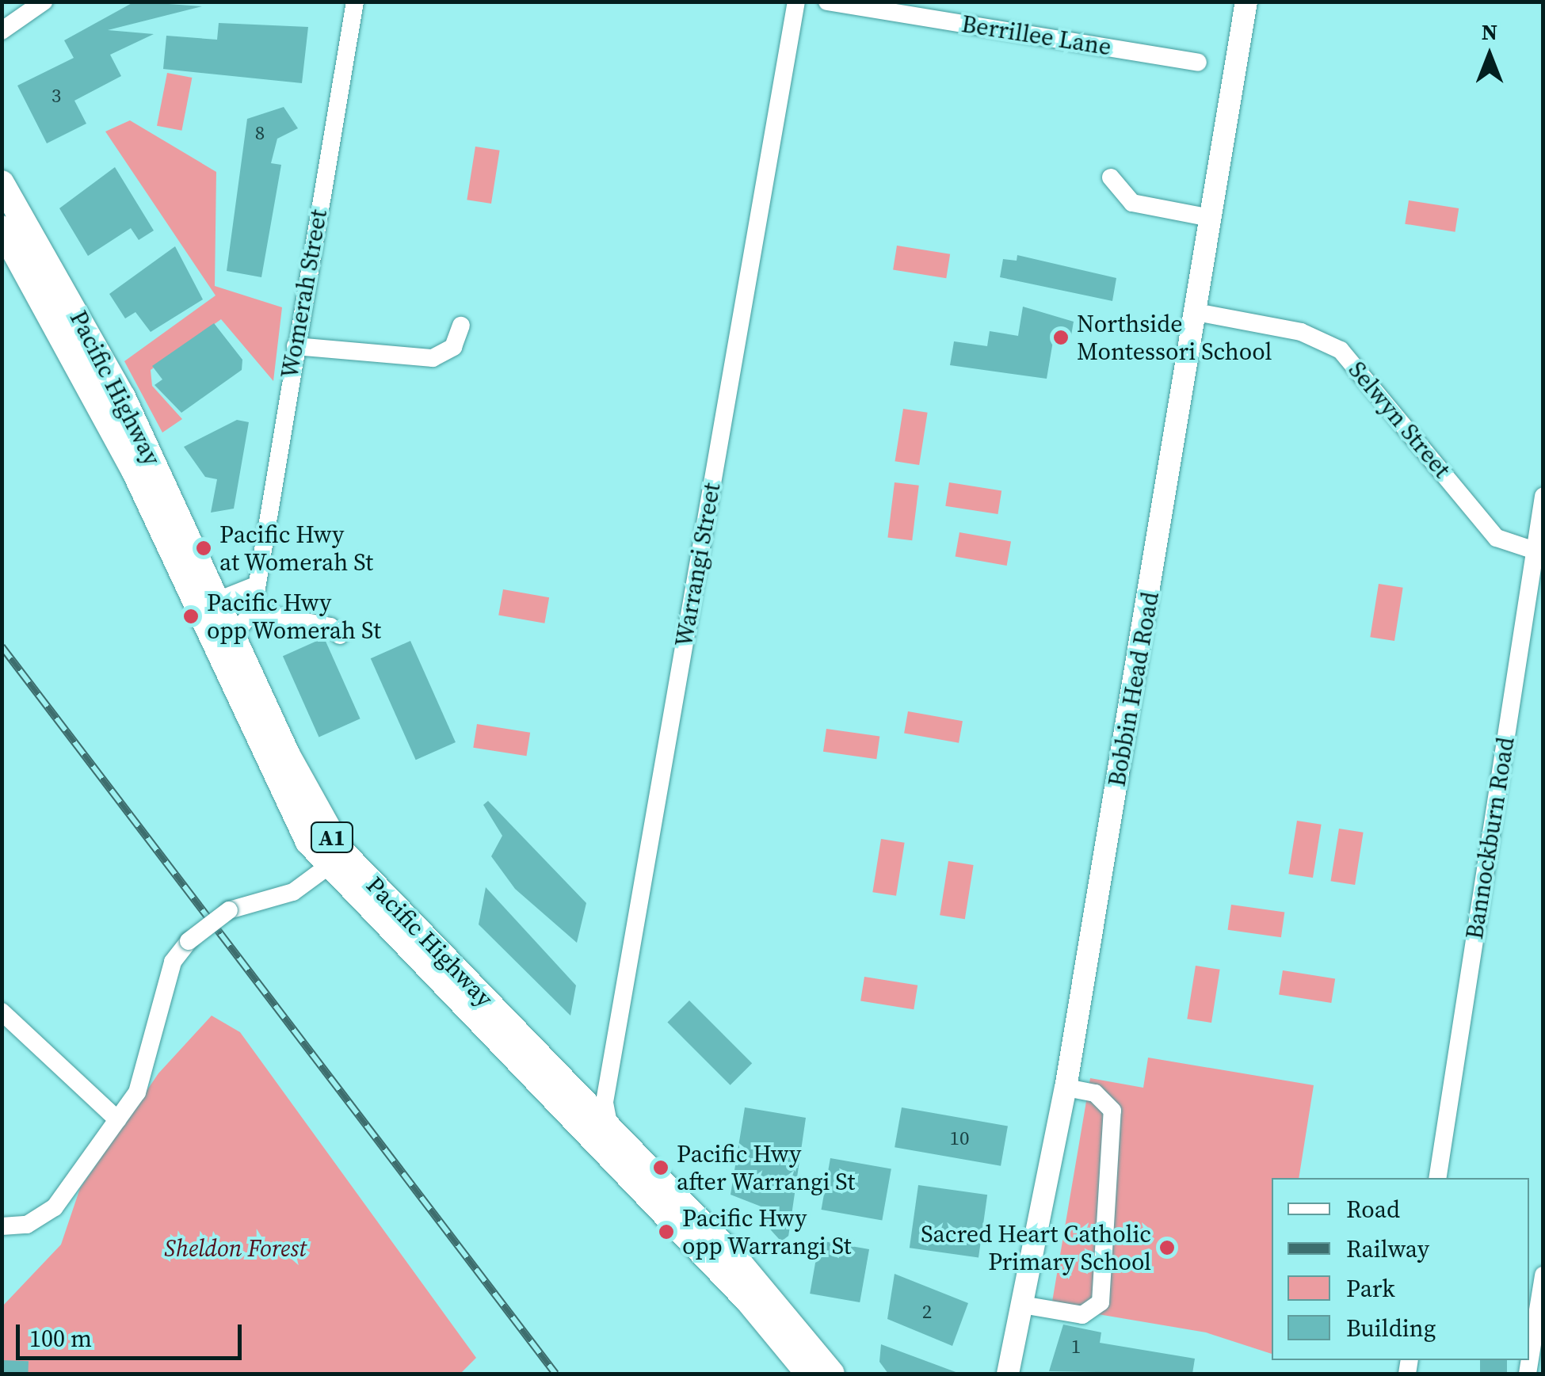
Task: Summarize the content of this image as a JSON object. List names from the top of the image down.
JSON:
{
  "streets": {
    "highway": ["Pacific Highway", "A1"],
    "main road": ["Bobbin Head Road"],
    "street": [
      "Berrillee Lane",
      "Womerah Street",
      "Selwyn Street",
      "Warrangi Street",
      "Bannockburn Road"
    ]
  },
  "crossings": [
    ["Pacific Highway", "Warrangi Street"],
    ["Selwyn Street", "Bobbin Head Road"],
    ["Selwyn Street", "Bannockburn Road"]
  ],
  "parks": ["Sheldon Forest"],
  "places": [
    "Northside Montessori School",
    "Pacific Hwy at Womerah St",
    "Pacific Hwy opp Womerah St",
    "Pacific Hwy after Warrangi St",
    "Pacific Hwy opp Warrangi St",
    "Sacred Heart Catholic Primary School"
  ],
  "house_numbers": [
    "3",
    "8",
    "10",
    "2",
    "1"
  ],
  "legend": [
    "Road",
    "Railway",
    "Park",
    "Building"
  ],
  "scale_bar": "100 m",
  "north": "top"
}
